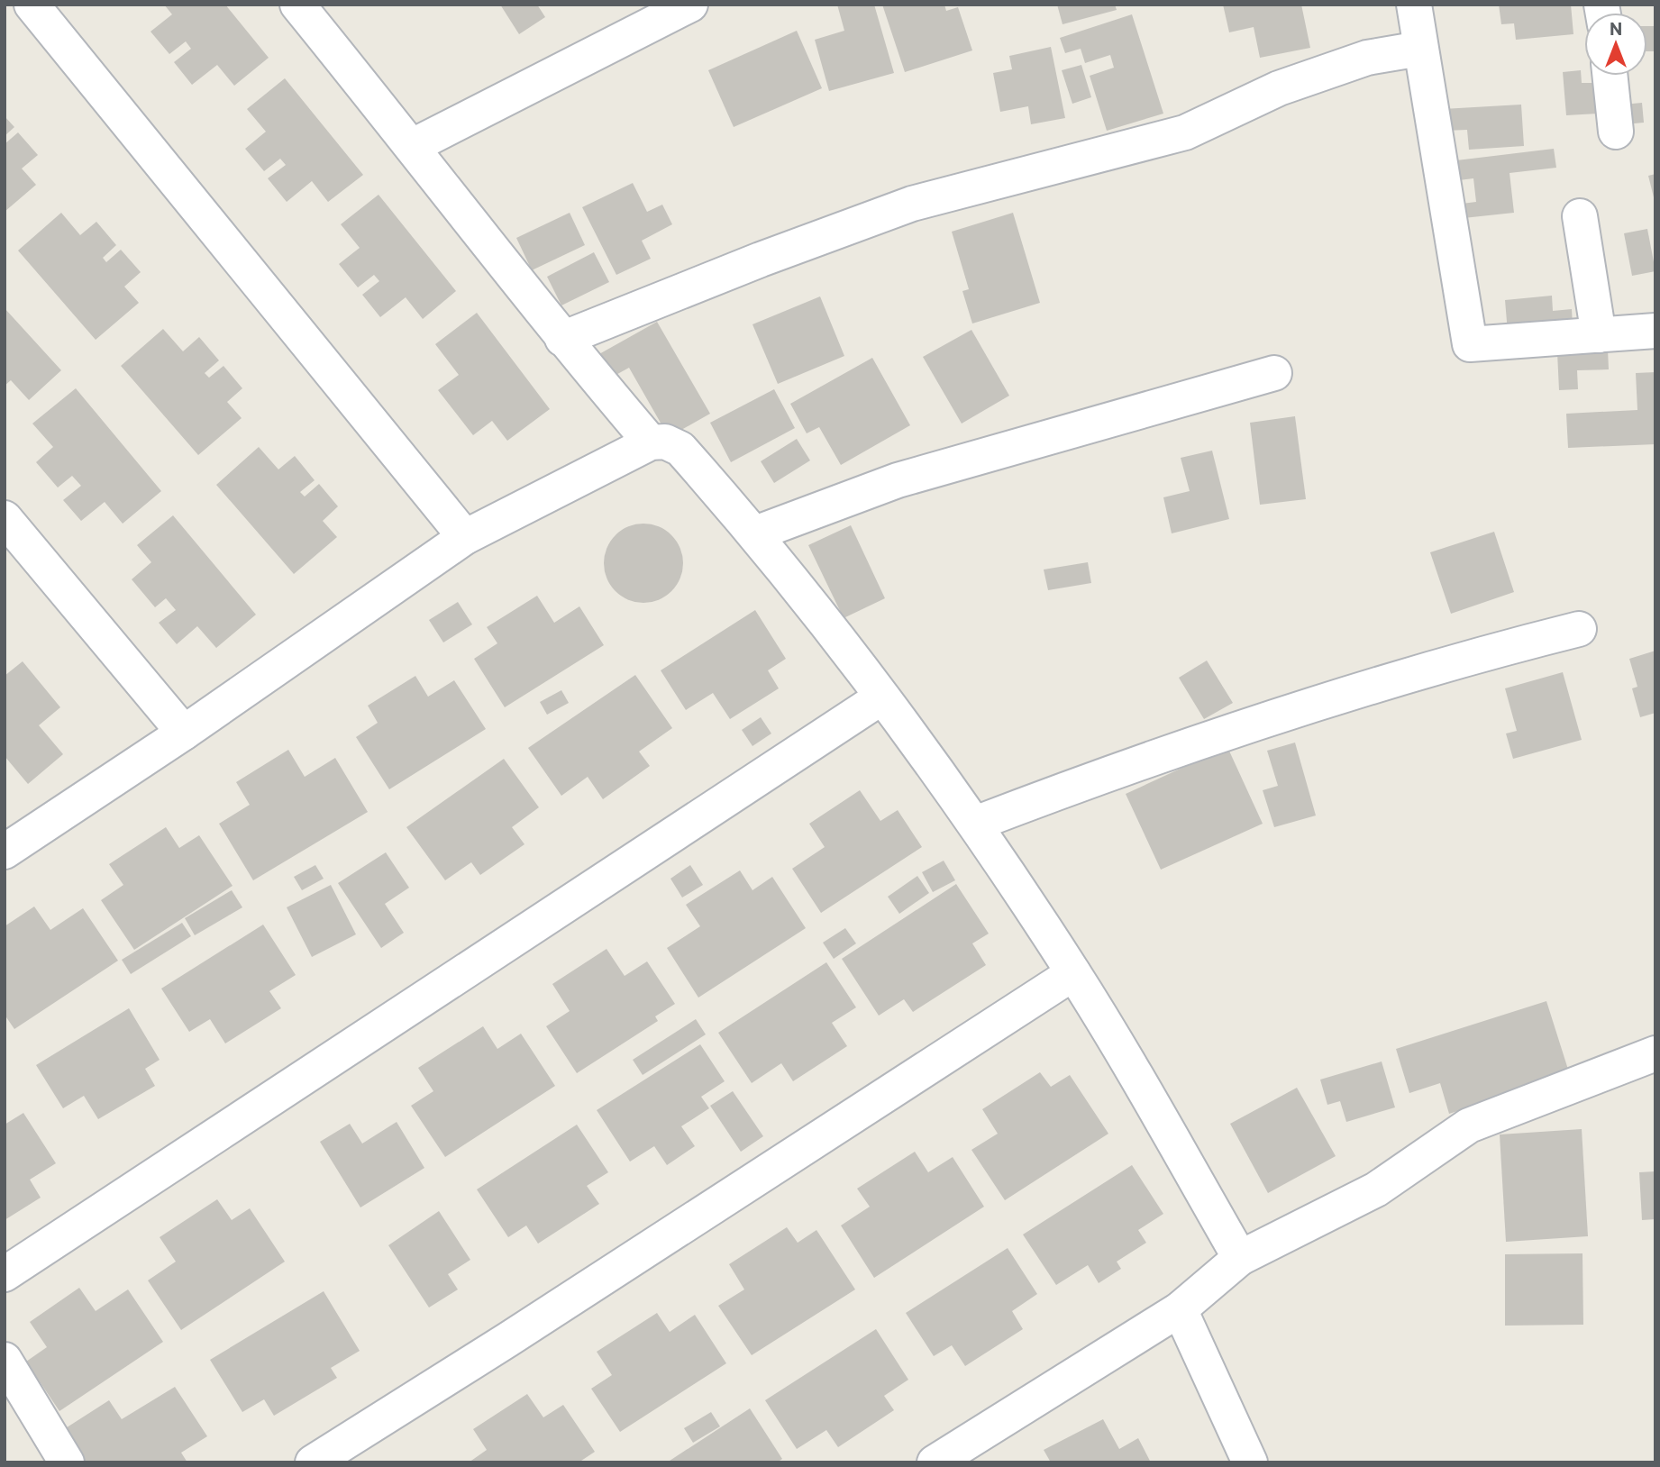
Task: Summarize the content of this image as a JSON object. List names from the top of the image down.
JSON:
{
  "north": "top"
}
